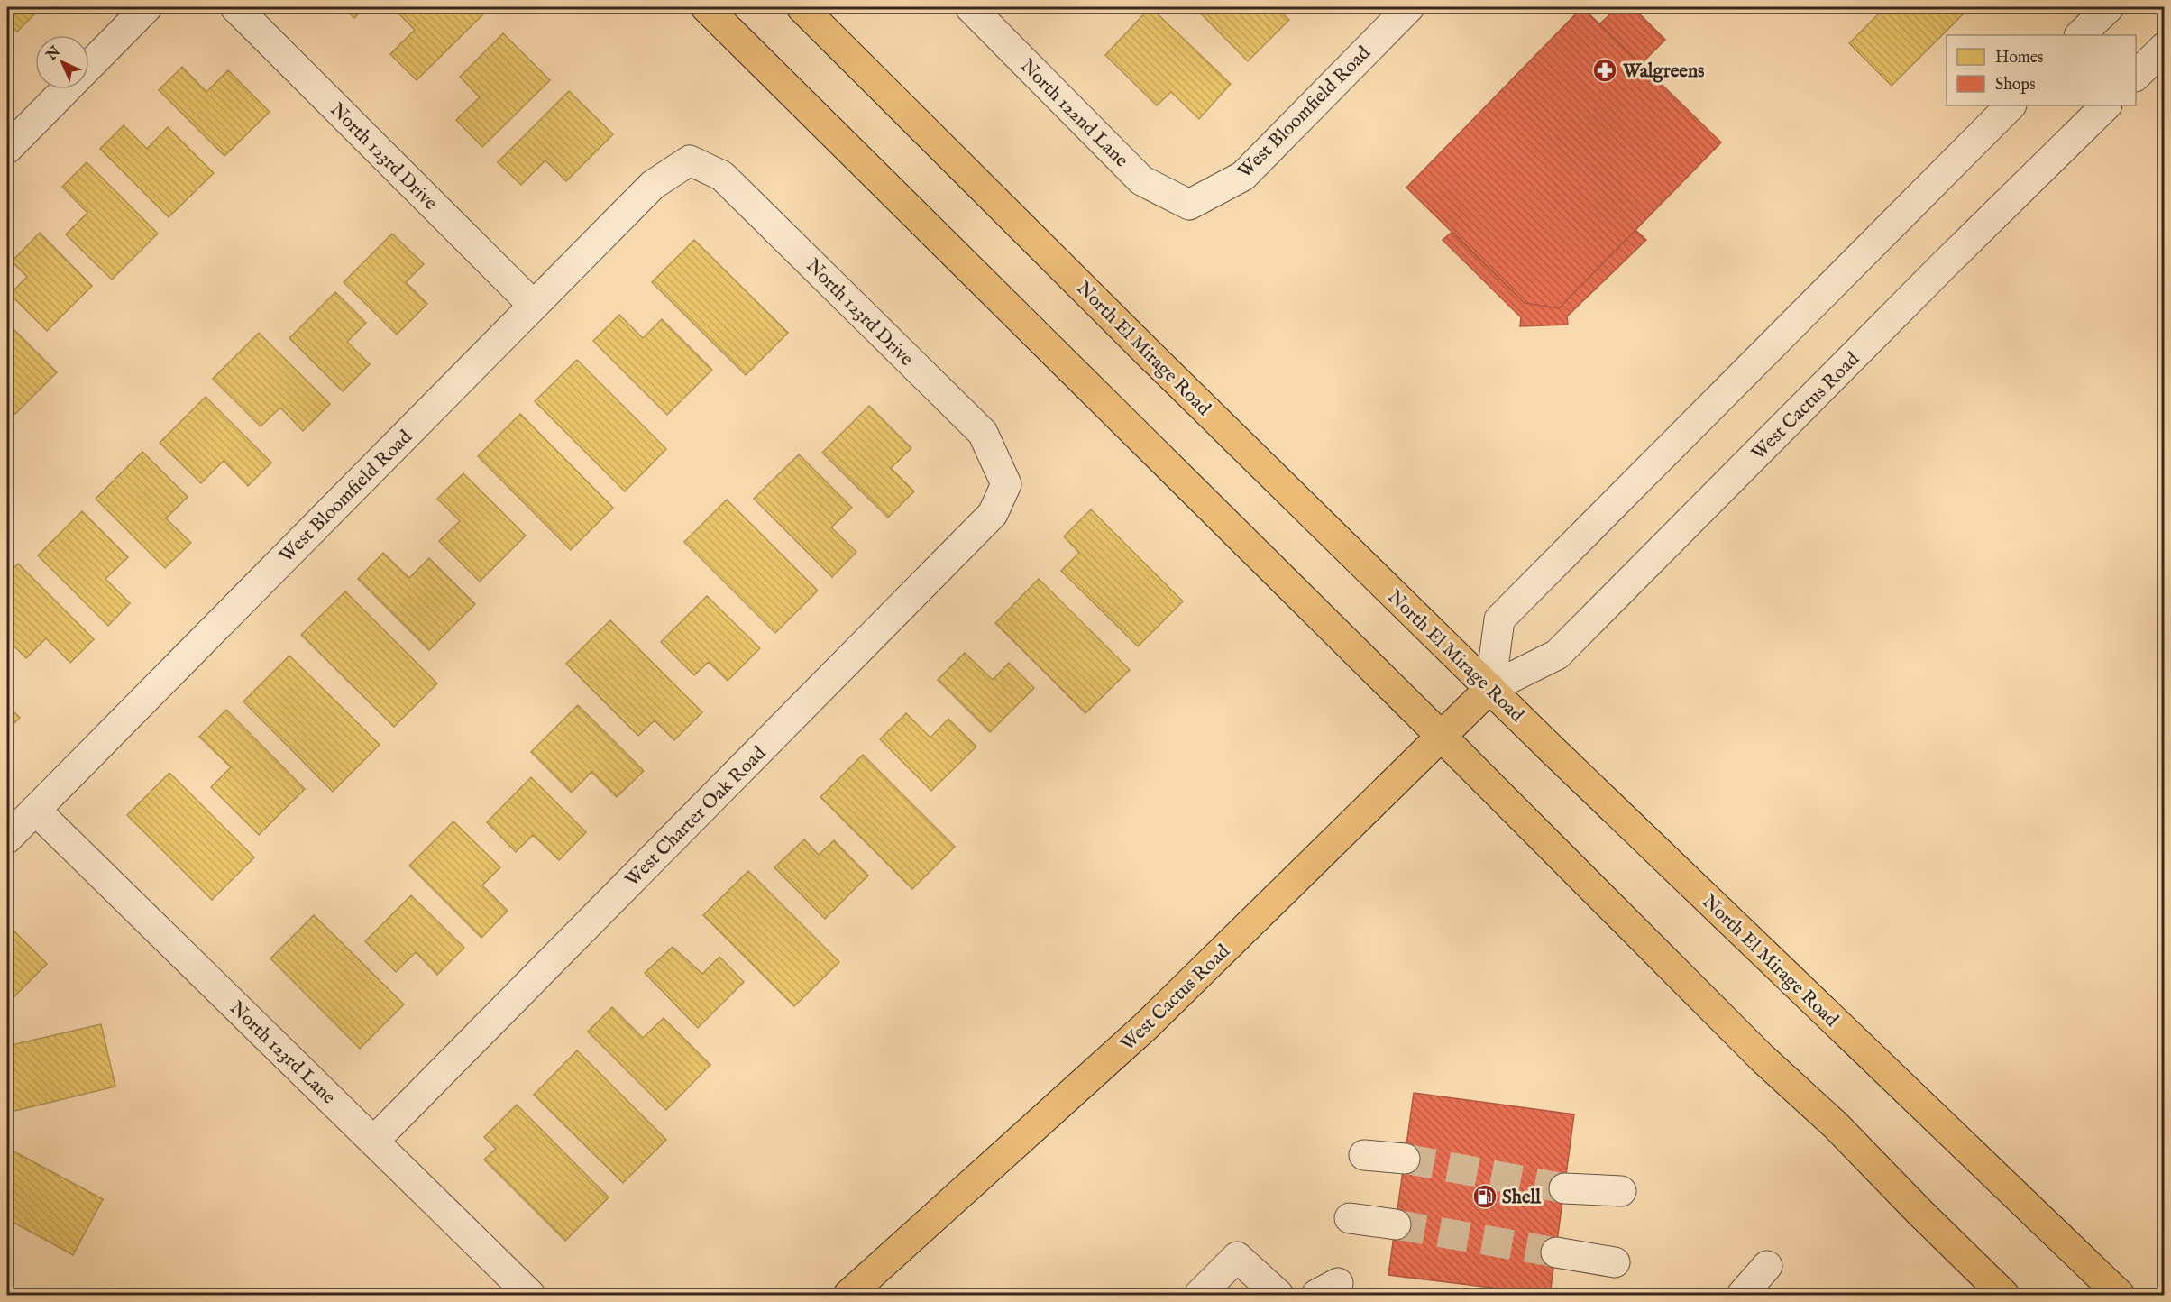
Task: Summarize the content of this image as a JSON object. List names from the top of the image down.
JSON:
{
  "streets": {
    "main road": ["North El Mirage Road", "West Cactus Road"],
    "street": [
      "West Bloomfield Road",
      "North 122nd Lane",
      "North 123rd Drive",
      "West Charter Oak Road",
      "North 123rd Lane"
    ]
  },
  "crossings": [
    ["West Bloomfield Road", "North 122nd Lane"],
    ["West Bloomfield Road", "North 123rd Drive"],
    ["West Bloomfield Road", "North 123rd Lane"],
    ["North 123rd Drive", "West Charter Oak Road"],
    ["North El Mirage Road", "West Cactus Road"],
    ["West Charter Oak Road", "North 123rd Lane"]
  ],
  "places": {
    "pharmacy": ["Walgreens"],
    "fuel station": ["Shell"]
  },
  "legend": ["Homes", "Shops"],
  "north": "top left"
}
